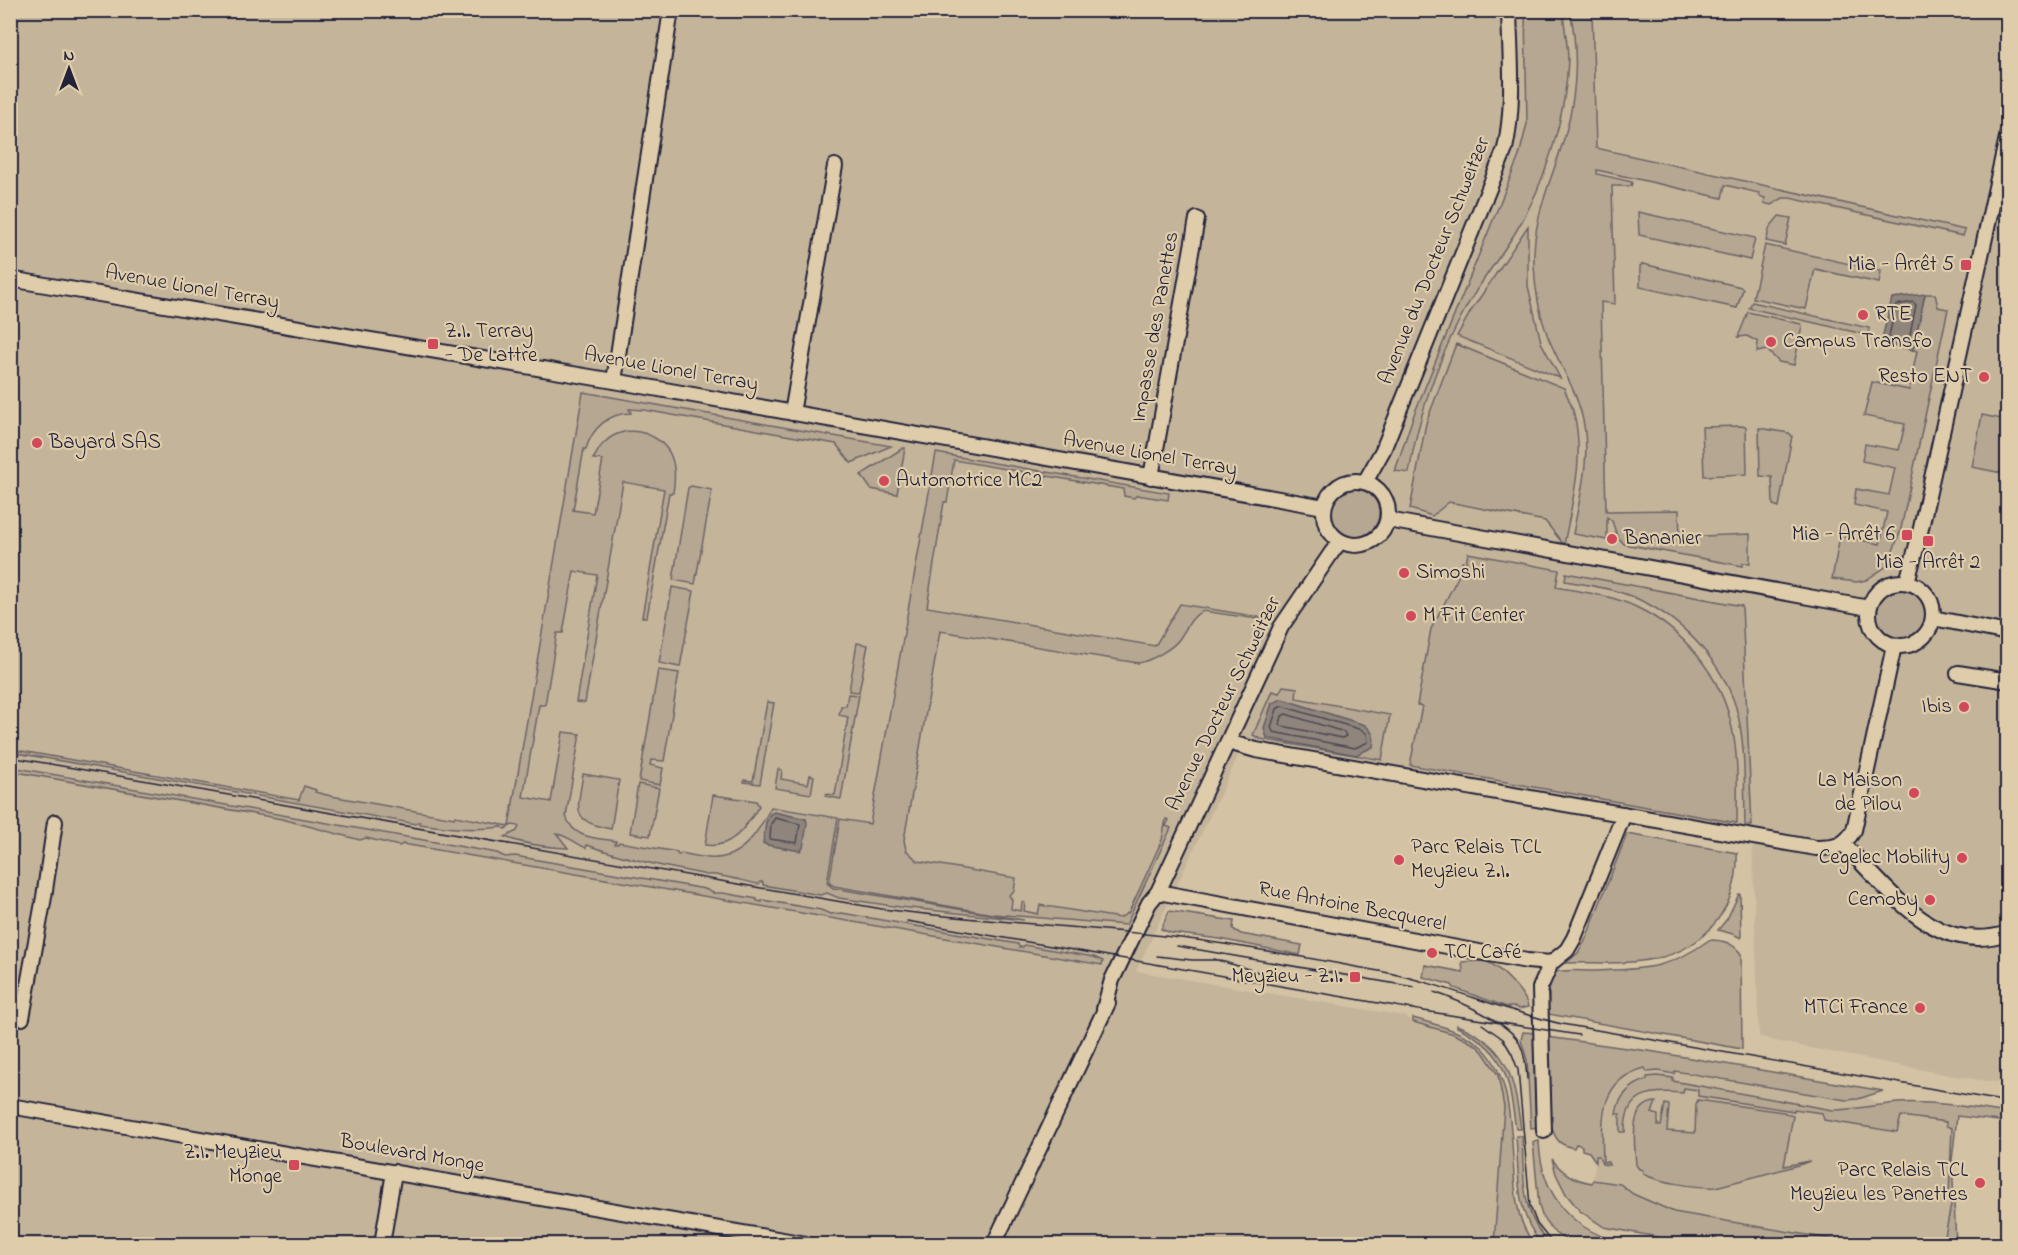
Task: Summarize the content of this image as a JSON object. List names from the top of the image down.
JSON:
{
  "streets": {
    "street": [
      "Avenue du Docteur Schweitzer",
      "Avenue Lionel Terray",
      "Impasse des Panettes",
      "Avenue Docteur Schweitzer",
      "Rue Antoine Becquerel",
      "Boulevard Monge"
    ]
  },
  "crossings": [
    ["Avenue du Docteur Schweitzer", "Avenue Lionel Terray"],
    ["Avenue du Docteur Schweitzer", "Avenue Docteur Schweitzer"],
    ["Avenue Lionel Terray", "Impasse des Panettes"],
    ["Avenue Lionel Terray", "Avenue Docteur Schweitzer"],
    ["Avenue Docteur Schweitzer", "Rue Antoine Becquerel"]
  ],
  "places": {
    "transit": [
      "Mia - Arrêt 5",
      "Z.I. Terray - De Lattre",
      "Mia - Arrêt 6",
      "Mia - Arrêt 2",
      "Meyzieu - Z.I.",
      "Z.I. Meyzieu Monge"
    ],
    "other": [
      "RTE",
      "Campus Transfo",
      "Resto ENT",
      "Bayard SAS",
      "Automotrice MC2",
      "Bananier",
      "Simoshi",
      "M Fit Center",
      "Ibis",
      "La Maison de Pilou",
      "Cegelec Mobility",
      "Parc Relais TCL Meyzieu Z.I.",
      "Cemoby",
      "TCL Café",
      "MTCi France",
      "Parc Relais TCL Meyzieu les Panettes"
    ]
  },
  "north": "top"
}
